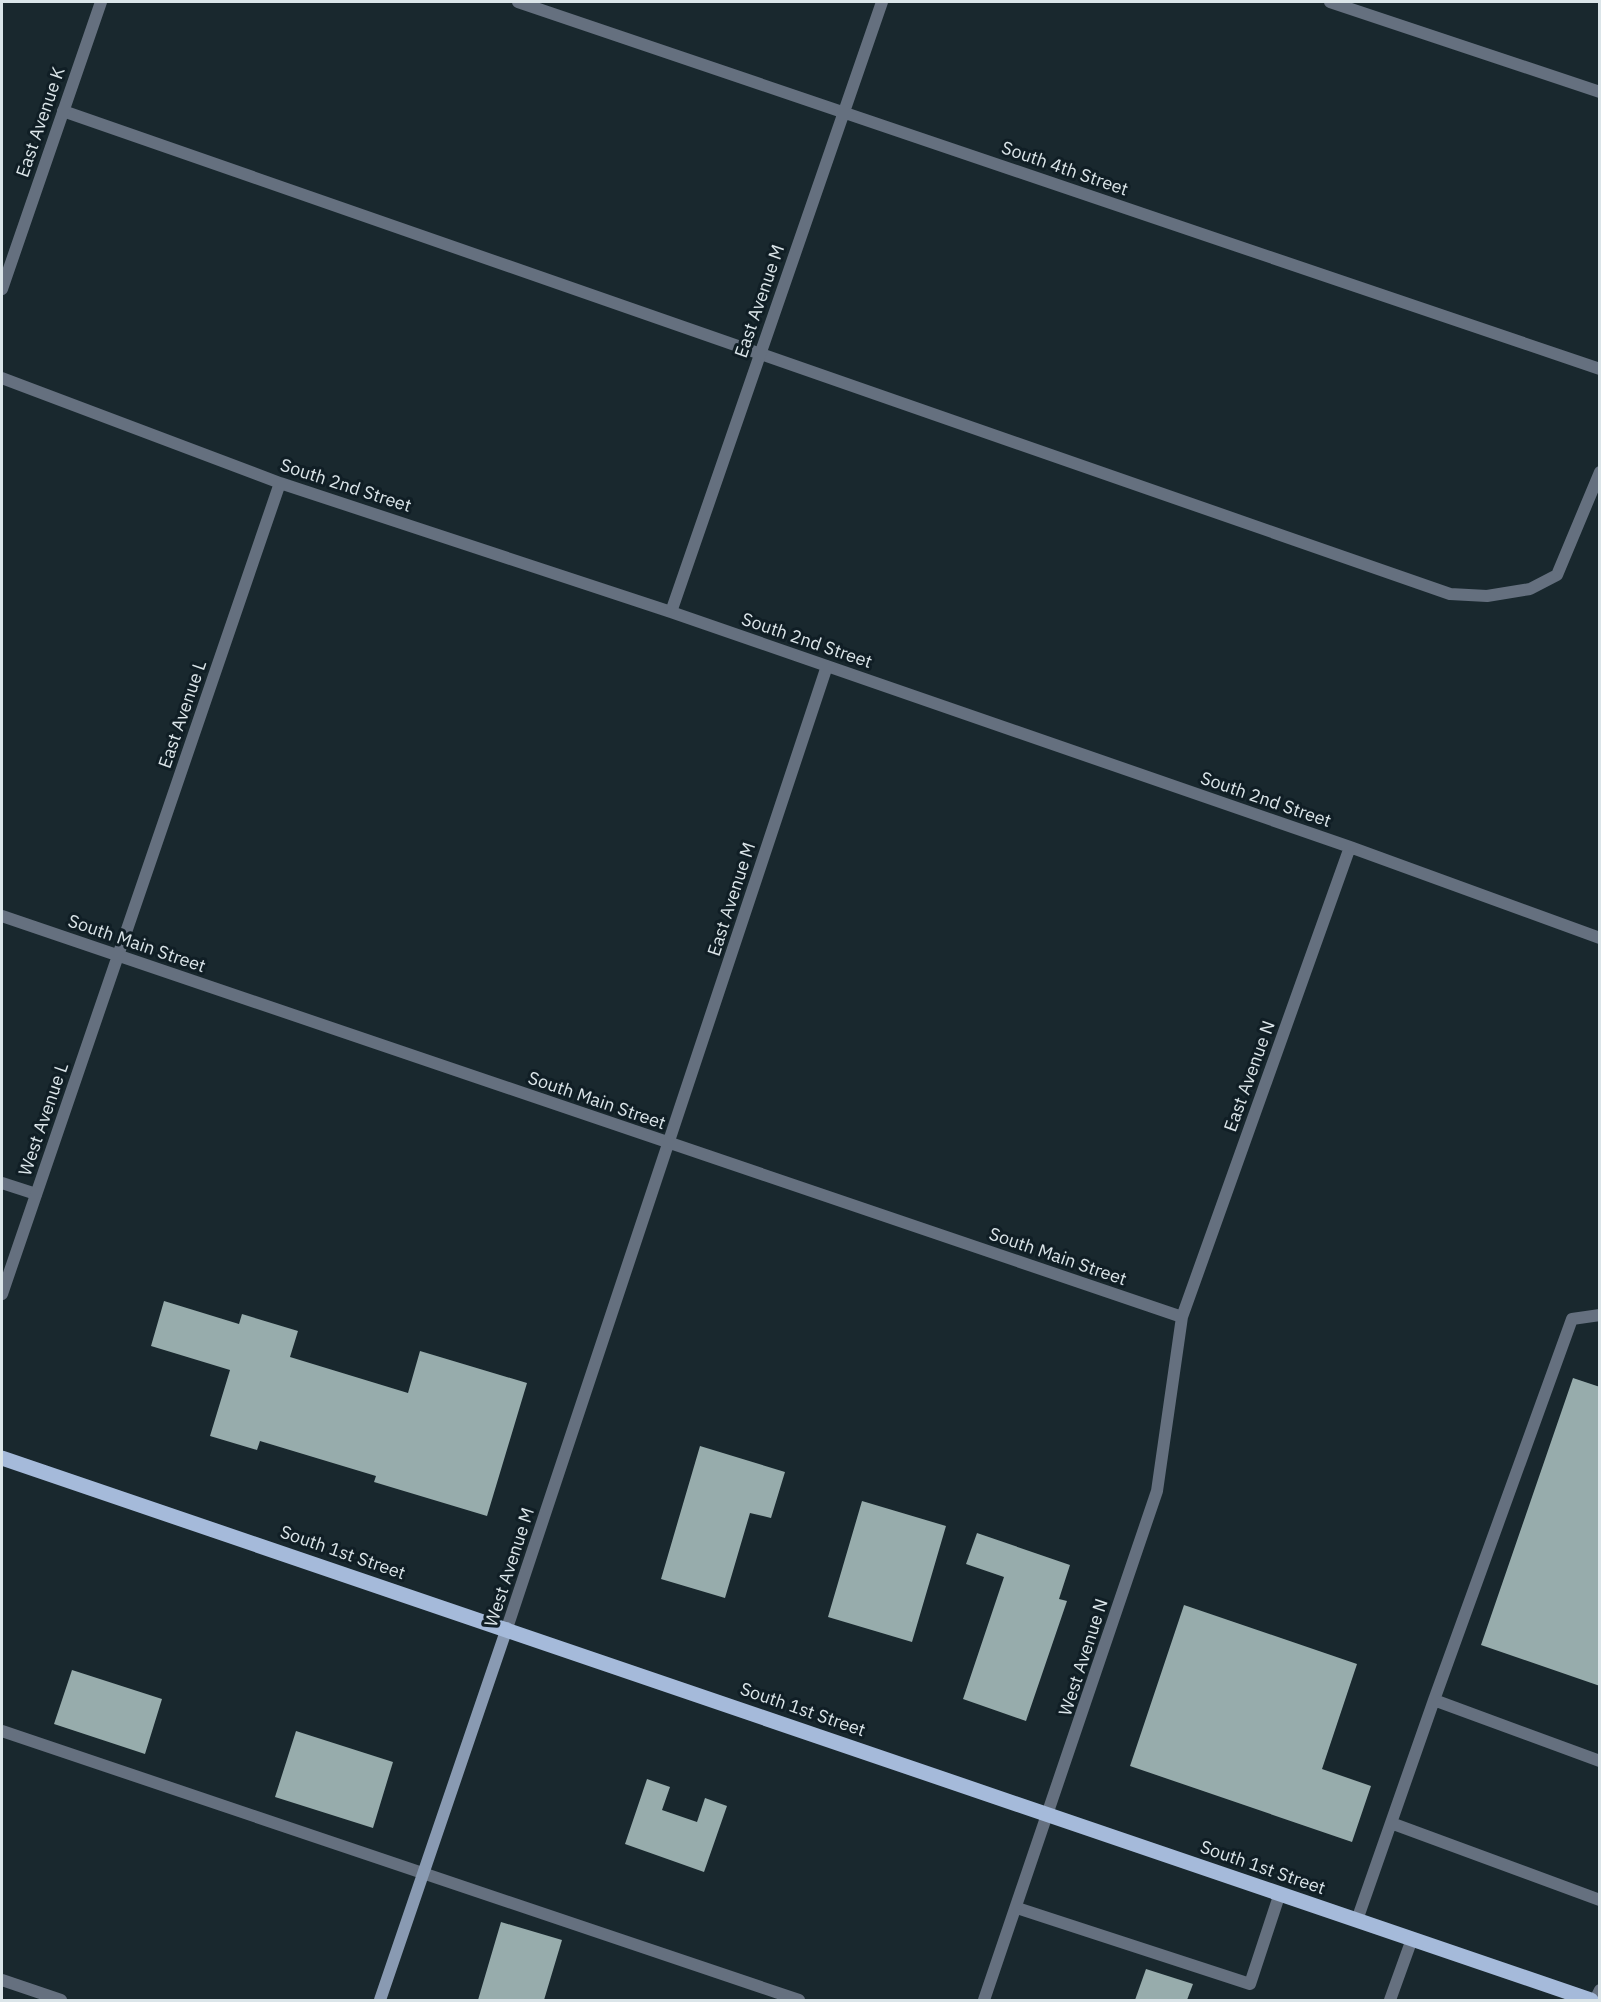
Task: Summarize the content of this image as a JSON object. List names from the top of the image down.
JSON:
{
  "streets": {
    "main road": ["South 1st Street"],
    "street": [
      "East Avenue K",
      "South 4th Street",
      "East Avenue M",
      "South 2nd Street",
      "East Avenue L",
      "South Main Street",
      "East Avenue N",
      "West Avenue L",
      "West Avenue M",
      "West Avenue N"
    ]
  },
  "crossings": [
    ["South 4th Street", "East Avenue M"],
    ["East Avenue M", "South 2nd Street"],
    ["East Avenue M", "South Main Street"],
    ["East Avenue M", "West Avenue M"],
    ["South 2nd Street", "East Avenue L"],
    ["South 2nd Street", "East Avenue N"],
    ["East Avenue L", "South Main Street"],
    ["East Avenue L", "West Avenue L"],
    ["South Main Street", "East Avenue N"],
    ["South Main Street", "West Avenue L"],
    ["South Main Street", "West Avenue M"],
    ["South Main Street", "West Avenue N"],
    ["East Avenue N", "West Avenue N"],
    ["South 1st Street", "West Avenue M"],
    ["South 1st Street", "West Avenue N"]
  ]
}
